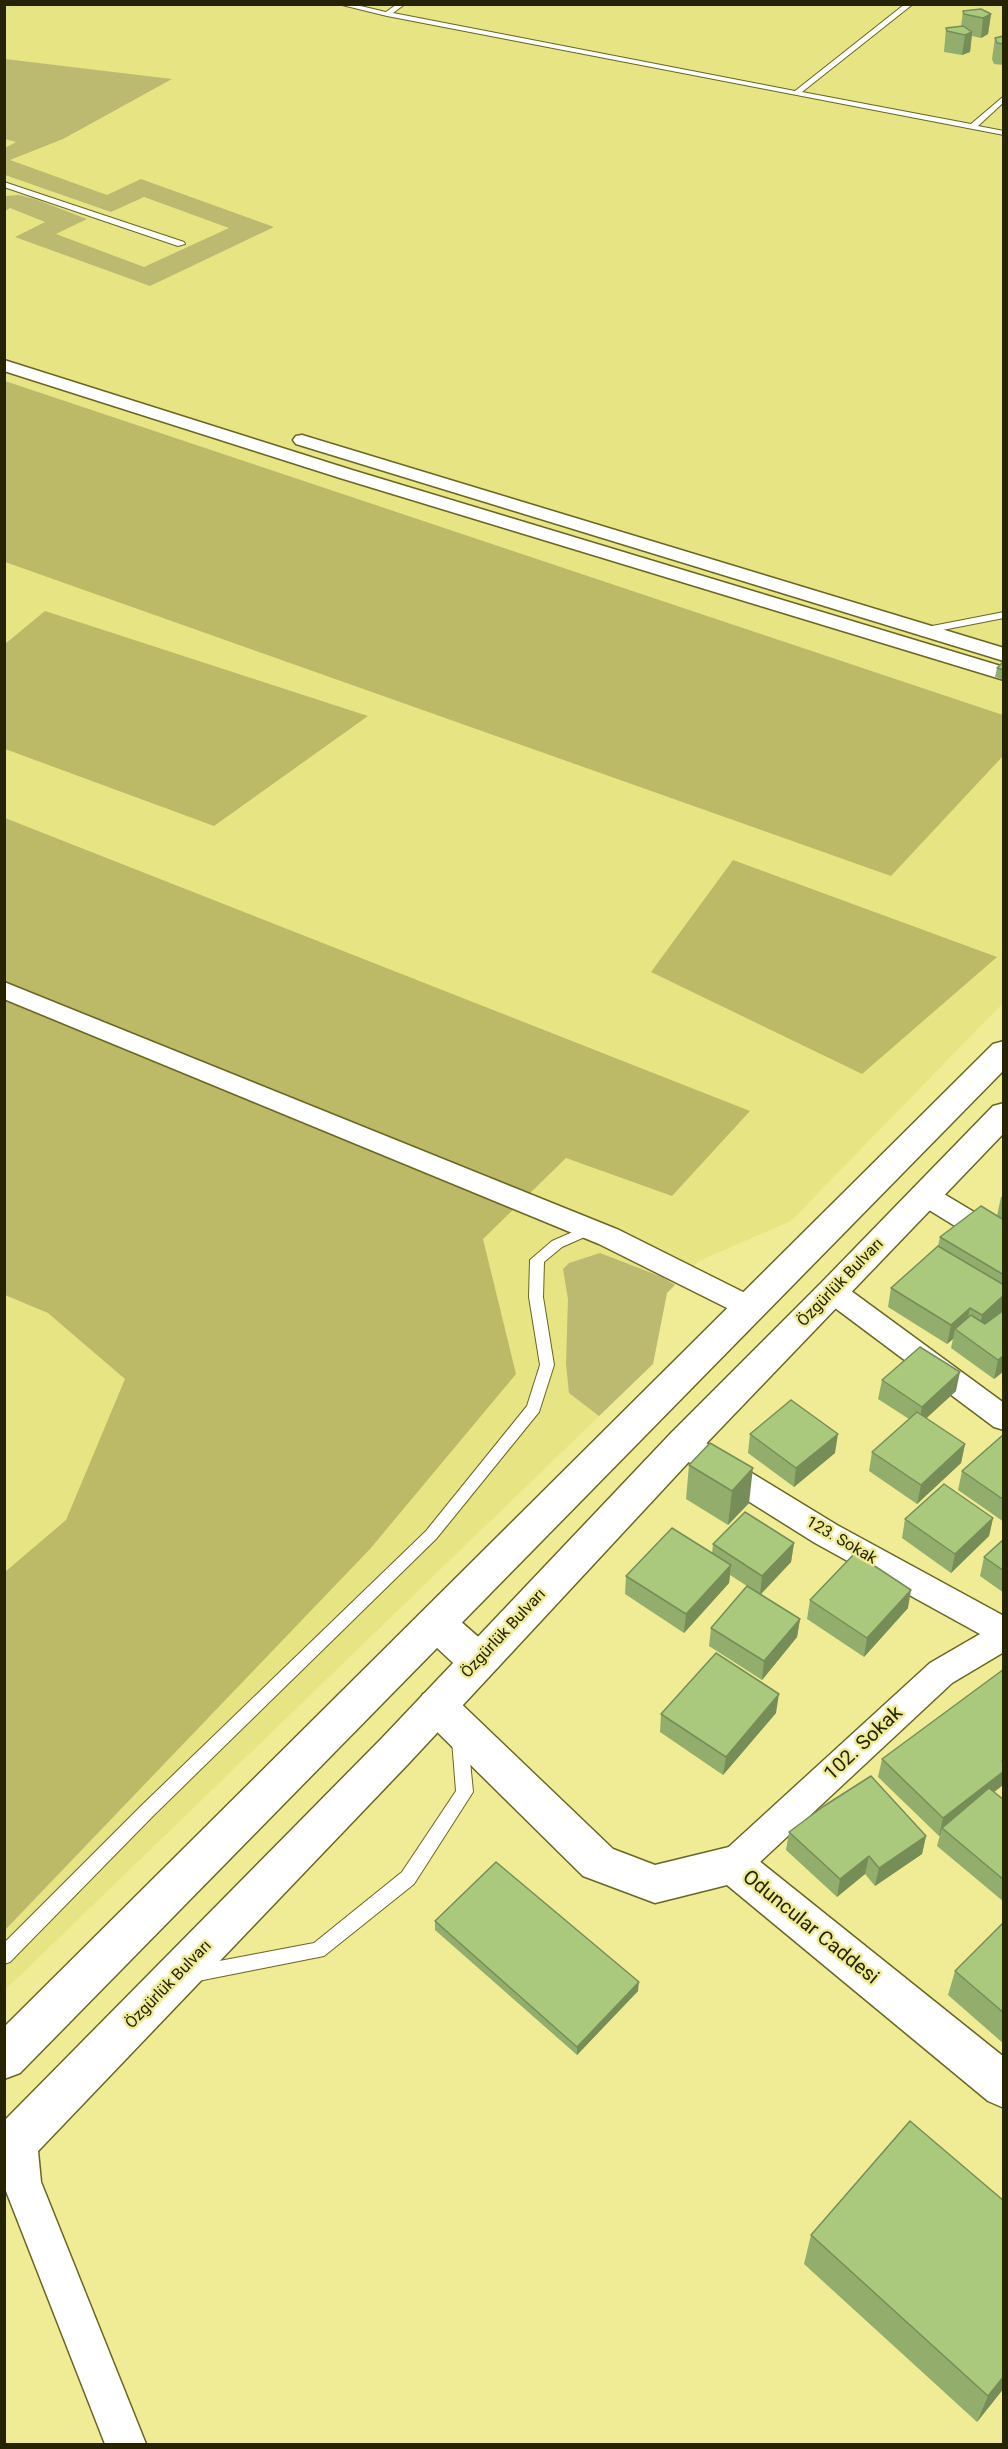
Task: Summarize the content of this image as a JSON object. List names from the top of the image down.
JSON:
{
  "streets": {
    "main road": ["Özgürlük Bulvarı", "Oduncular Caddesi"],
    "street": ["123. Sokak", "102. Sokak"]
  },
  "crossings": [
    ["Özgürlük Bulvarı", "123. Sokak"],
    ["Özgürlük Bulvarı", "Oduncular Caddesi"],
    ["102. Sokak", "Oduncular Caddesi"]
  ]
}
